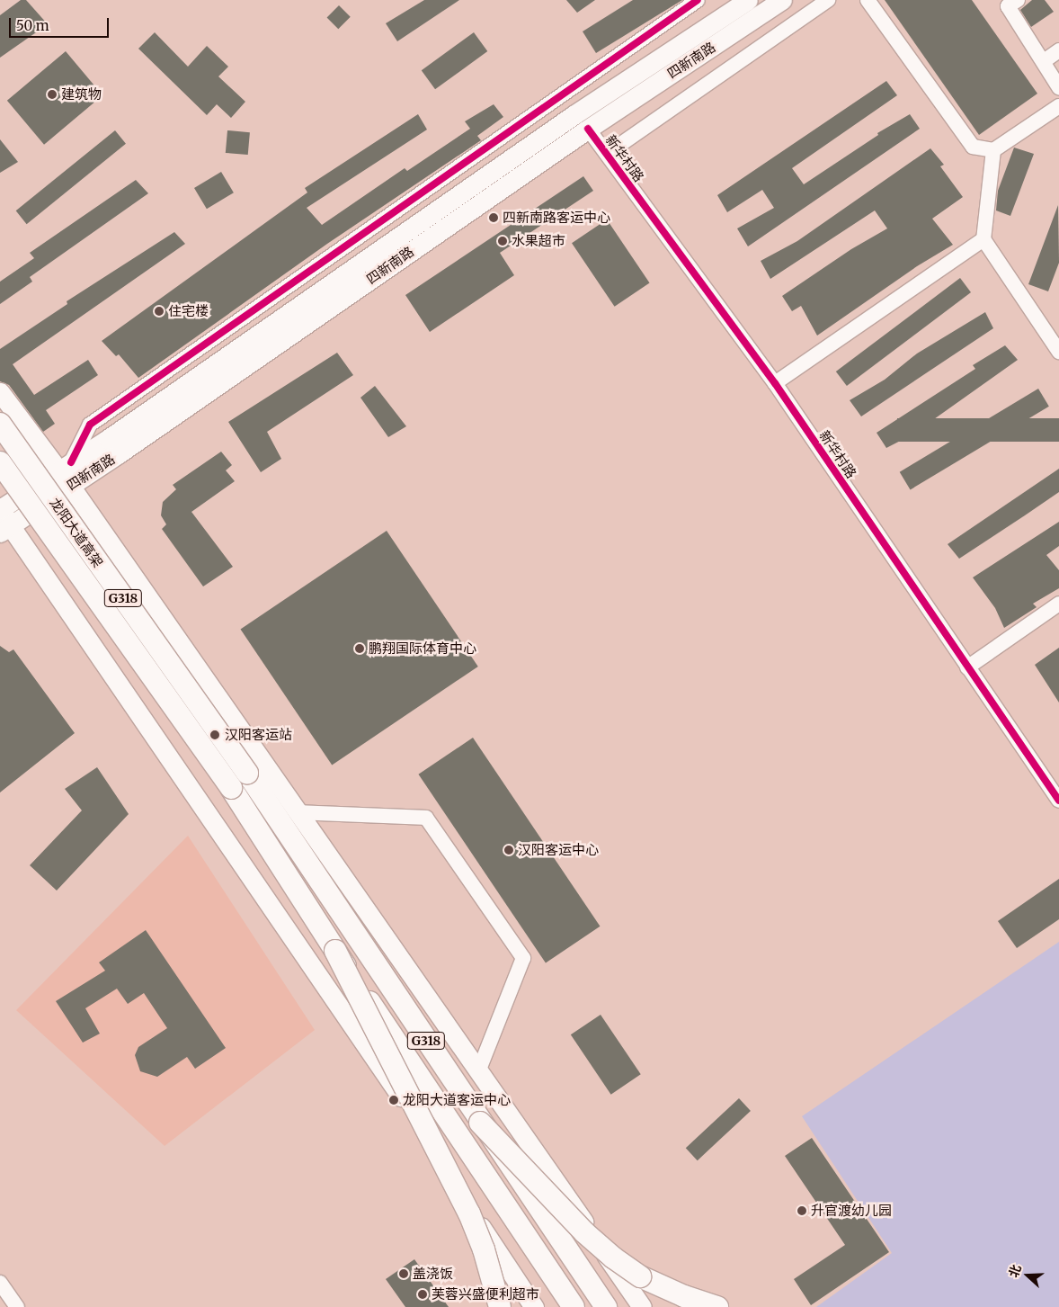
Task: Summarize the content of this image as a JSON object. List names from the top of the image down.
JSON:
{
  "streets": {
    "highway": ["龙阳大道高架", "G318"],
    "main road": ["四新南路"],
    "street": ["新华村路"]
  },
  "crossings": [
    ["四新南路", "新华村路"],
    ["龙阳大道高架", "G318"]
  ],
  "places": [
    "建筑物",
    "四新南路客运中心",
    "水果超市",
    "住宅楼",
    "鹏翔国际体育中心",
    "汉阳客运站",
    "汉阳客运中心",
    "龙阳大道客运中心",
    "升官渡幼儿园",
    "盖浇饭",
    "芙蓉兴盛便利超市"
  ],
  "scale_bar": "50 m",
  "north": "left"
}
